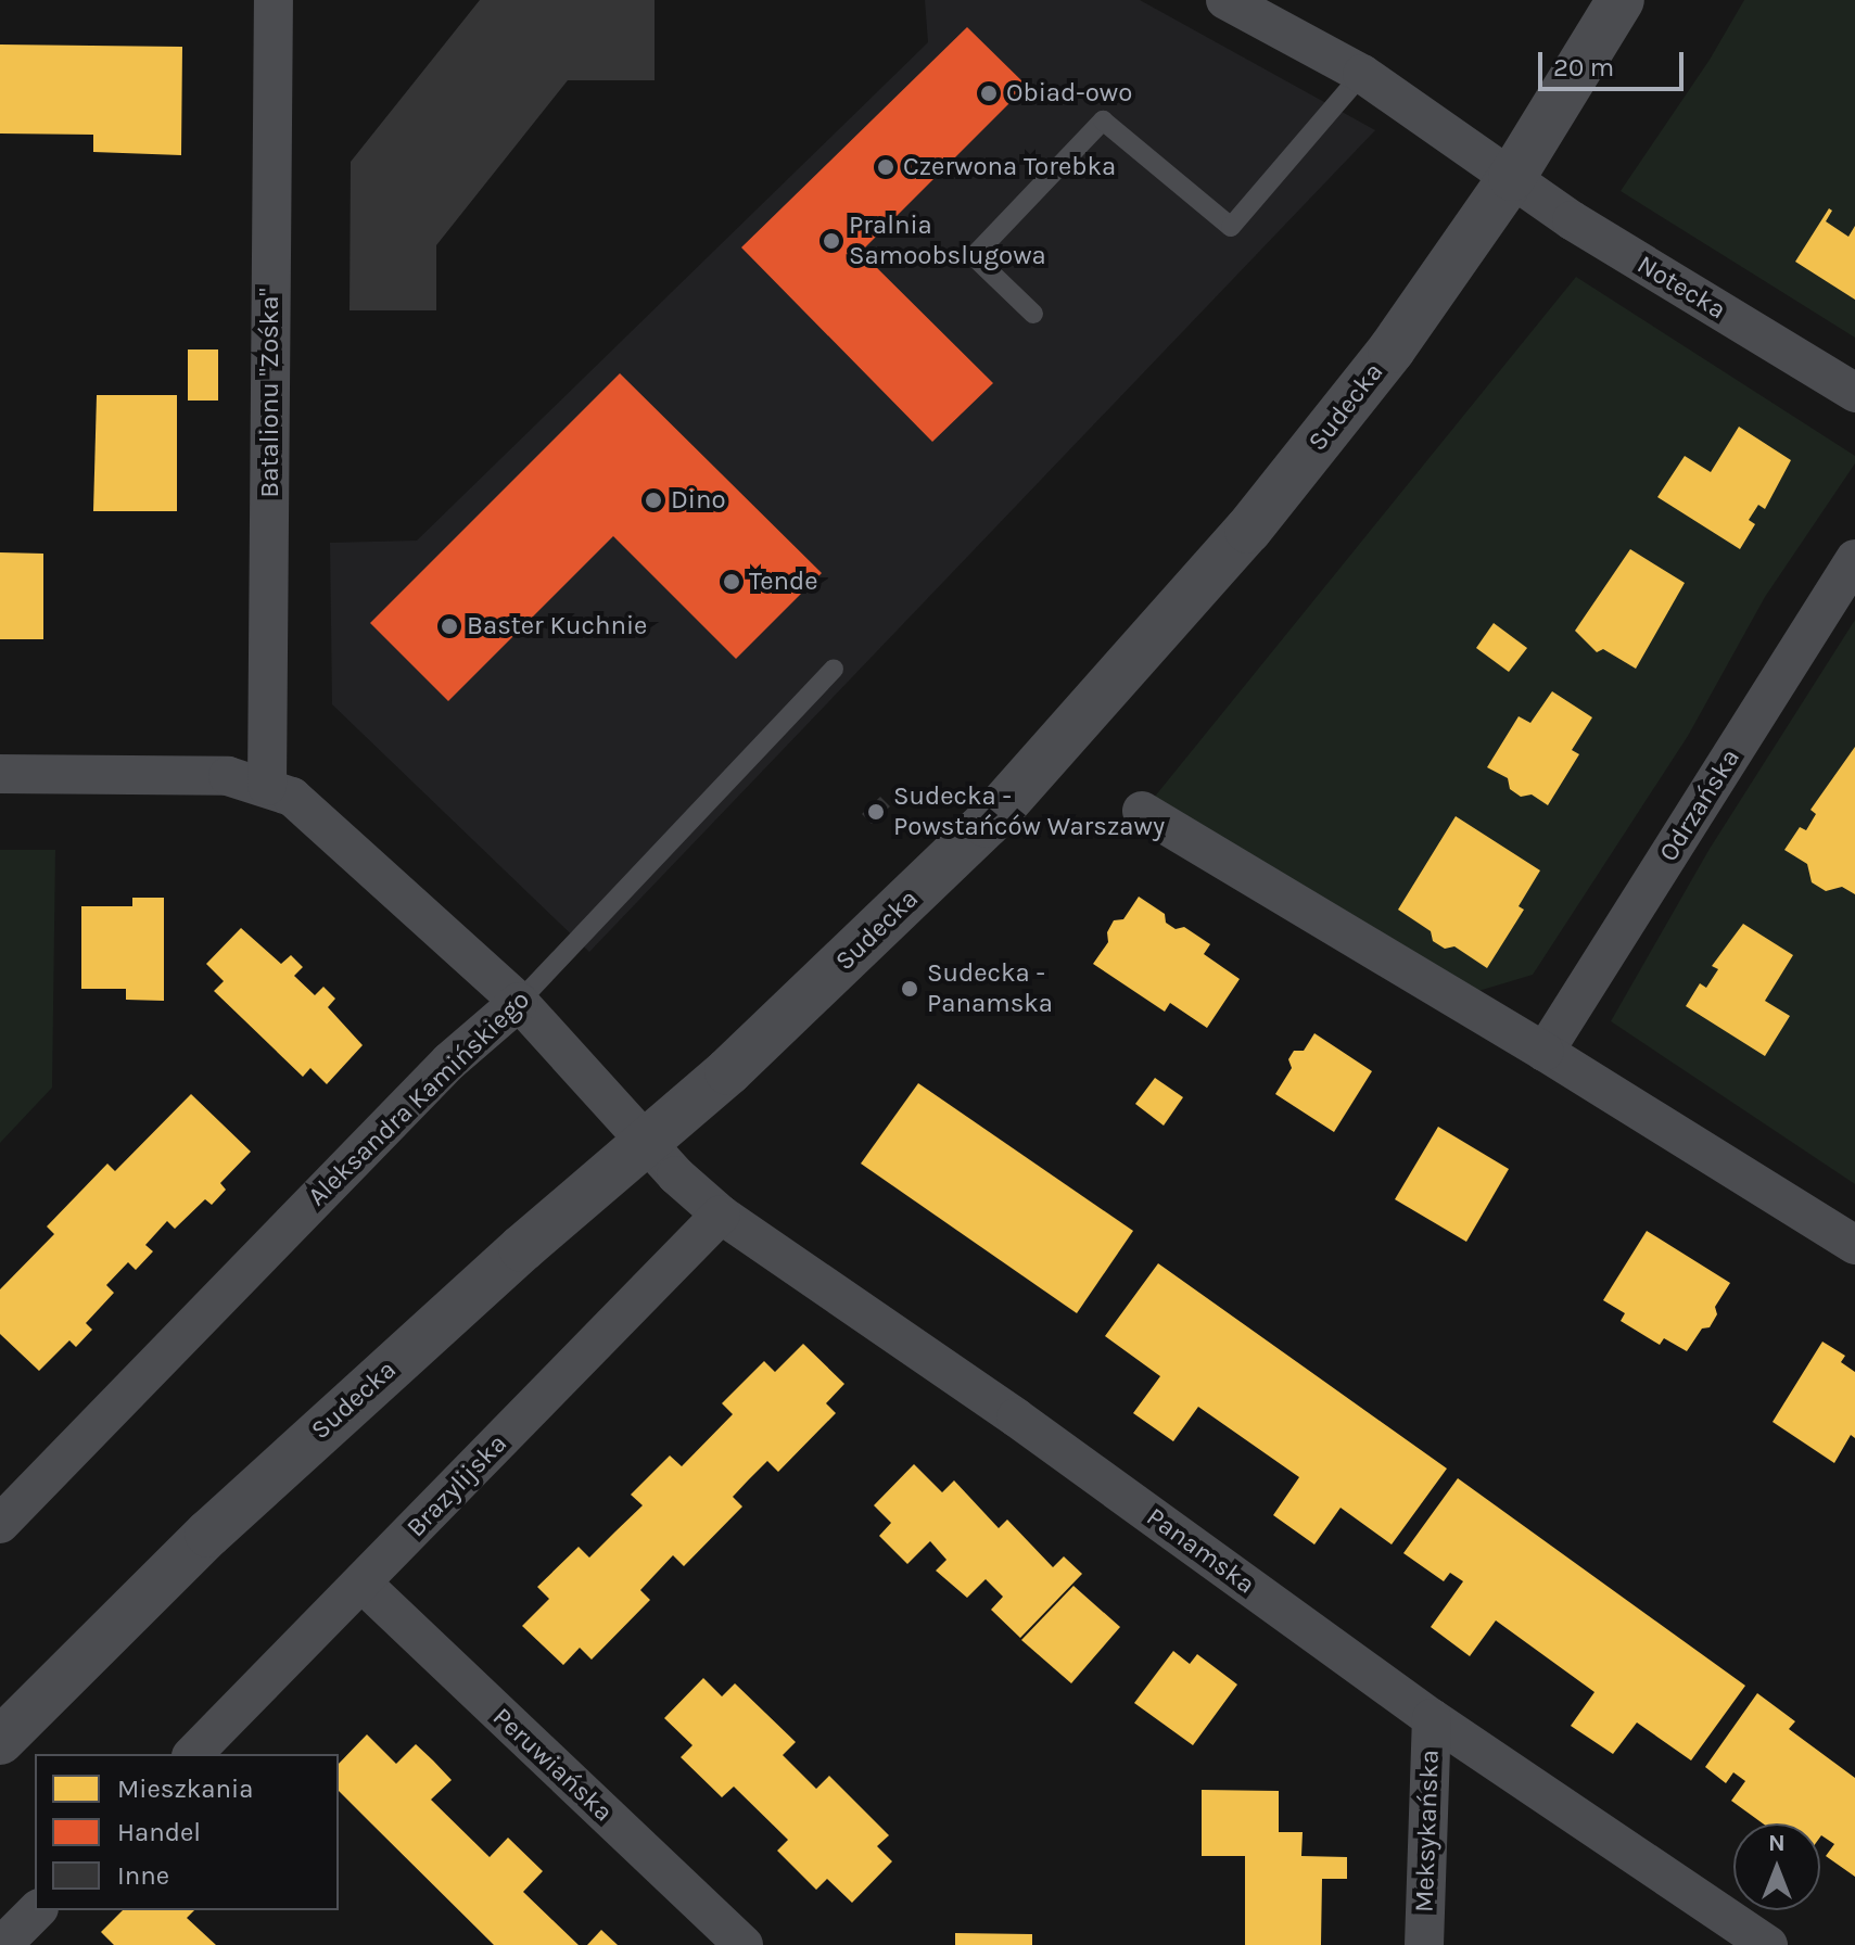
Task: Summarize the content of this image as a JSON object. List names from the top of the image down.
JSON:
{
  "streets": {
    "street": [
      "Notecka",
      "Batalionu \"Zośka\"",
      "Sudecka",
      "Odrzańska",
      "Aleksandra Kamińskiego",
      "Brazylijska",
      "Panamska",
      "Peruwiańska",
      "Meksykańska"
    ]
  },
  "crossings": [
    ["Notecka", "Sudecka"],
    ["Batalionu \"Zośka\"", "Panamska"],
    ["Sudecka", "Panamska"],
    ["Aleksandra Kamińskiego", "Panamska"],
    ["Brazylijska", "Panamska"],
    ["Brazylijska", "Peruwiańska"],
    ["Panamska", "Meksykańska"]
  ],
  "places": [
    "Obiad-owo",
    "Czerwona Torebka",
    "Pralnia Samoobslugowa",
    "Dino",
    "Tende",
    "Baster Kuchnie",
    "Sudecka - Powstańców Warszawy",
    "Sudecka - Panamska"
  ],
  "legend": ["Mieszkania", "Handel", "Inne"],
  "scale_bar": "20 m",
  "north": "top"
}
